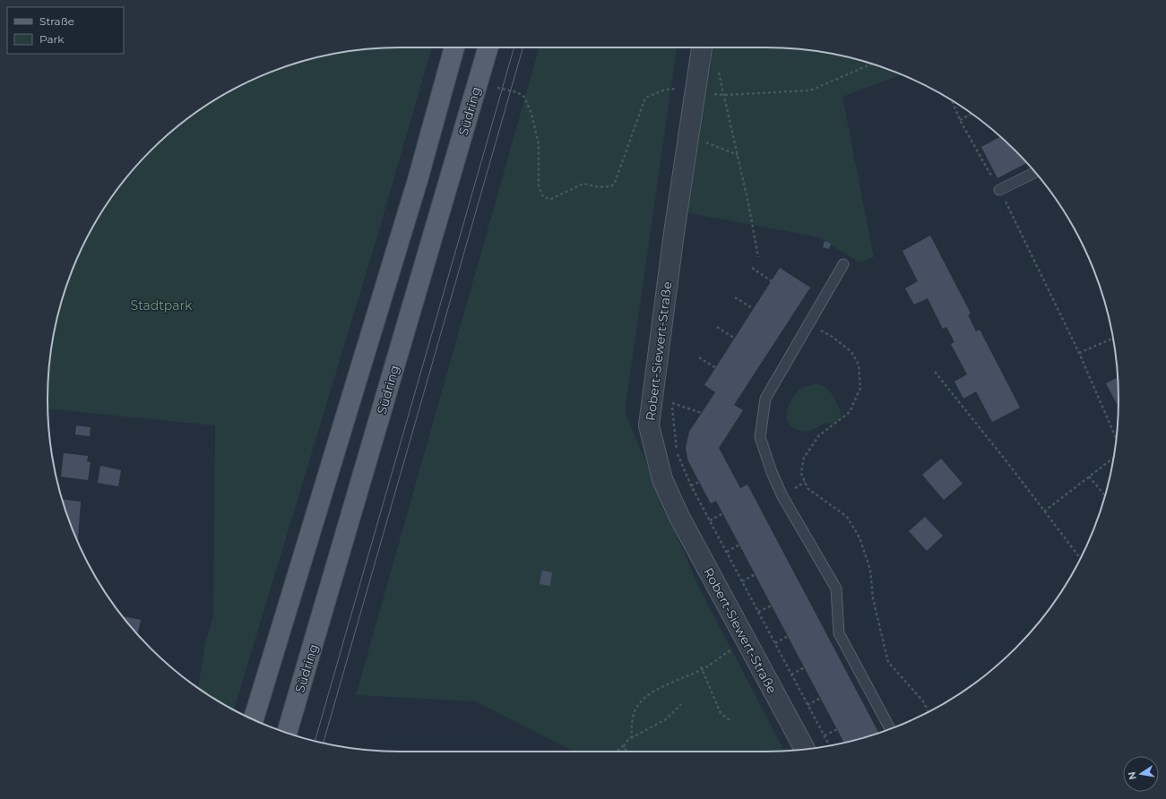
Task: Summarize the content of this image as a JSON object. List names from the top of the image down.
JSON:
{
  "streets": {
    "main road": ["Südring"],
    "street": ["Robert-Siewert-Straße"]
  },
  "parks": ["Stadtpark"],
  "legend": ["Straße", "Park"],
  "north": "left"
}
